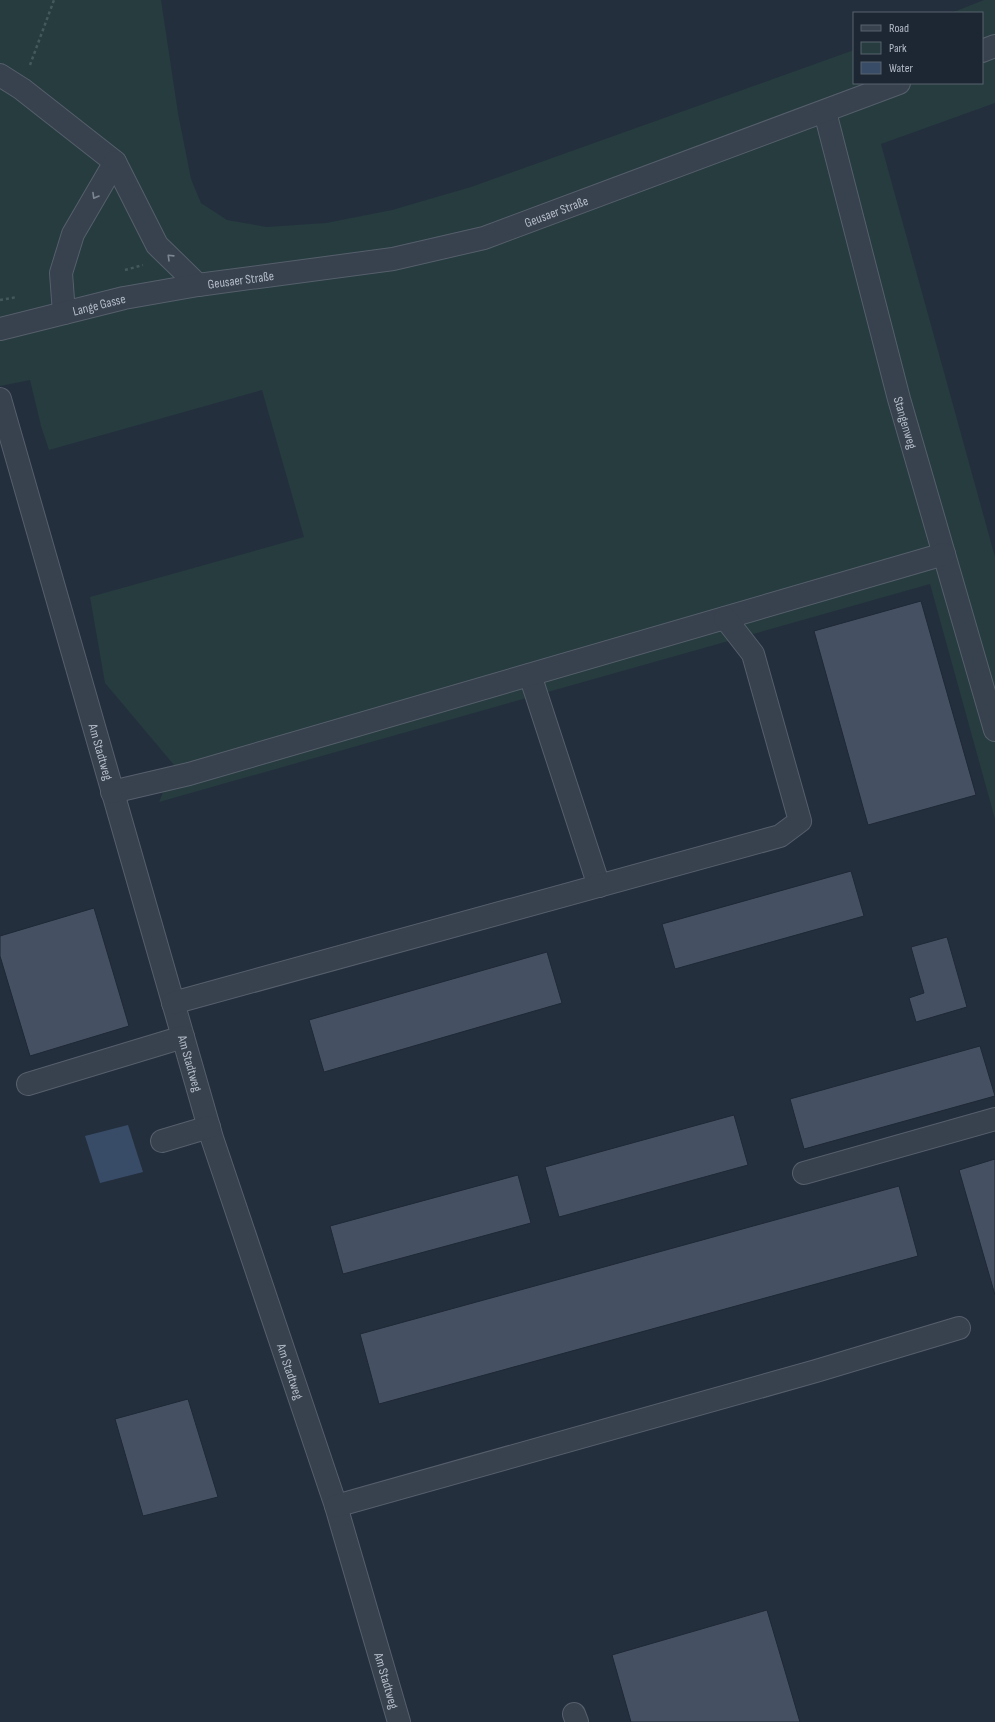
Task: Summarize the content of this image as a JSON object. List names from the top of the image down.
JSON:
{
  "streets": {
    "street": [
      "Geusaer Straße",
      "Lange Gasse",
      "Stangenweg",
      "Am Stadtweg"
    ]
  },
  "crossings": [
    ["Geusaer Straße", "Lange Gasse"],
    ["Geusaer Straße", "Stangenweg"]
  ],
  "legend": ["Road", "Park", "Water"]
}
